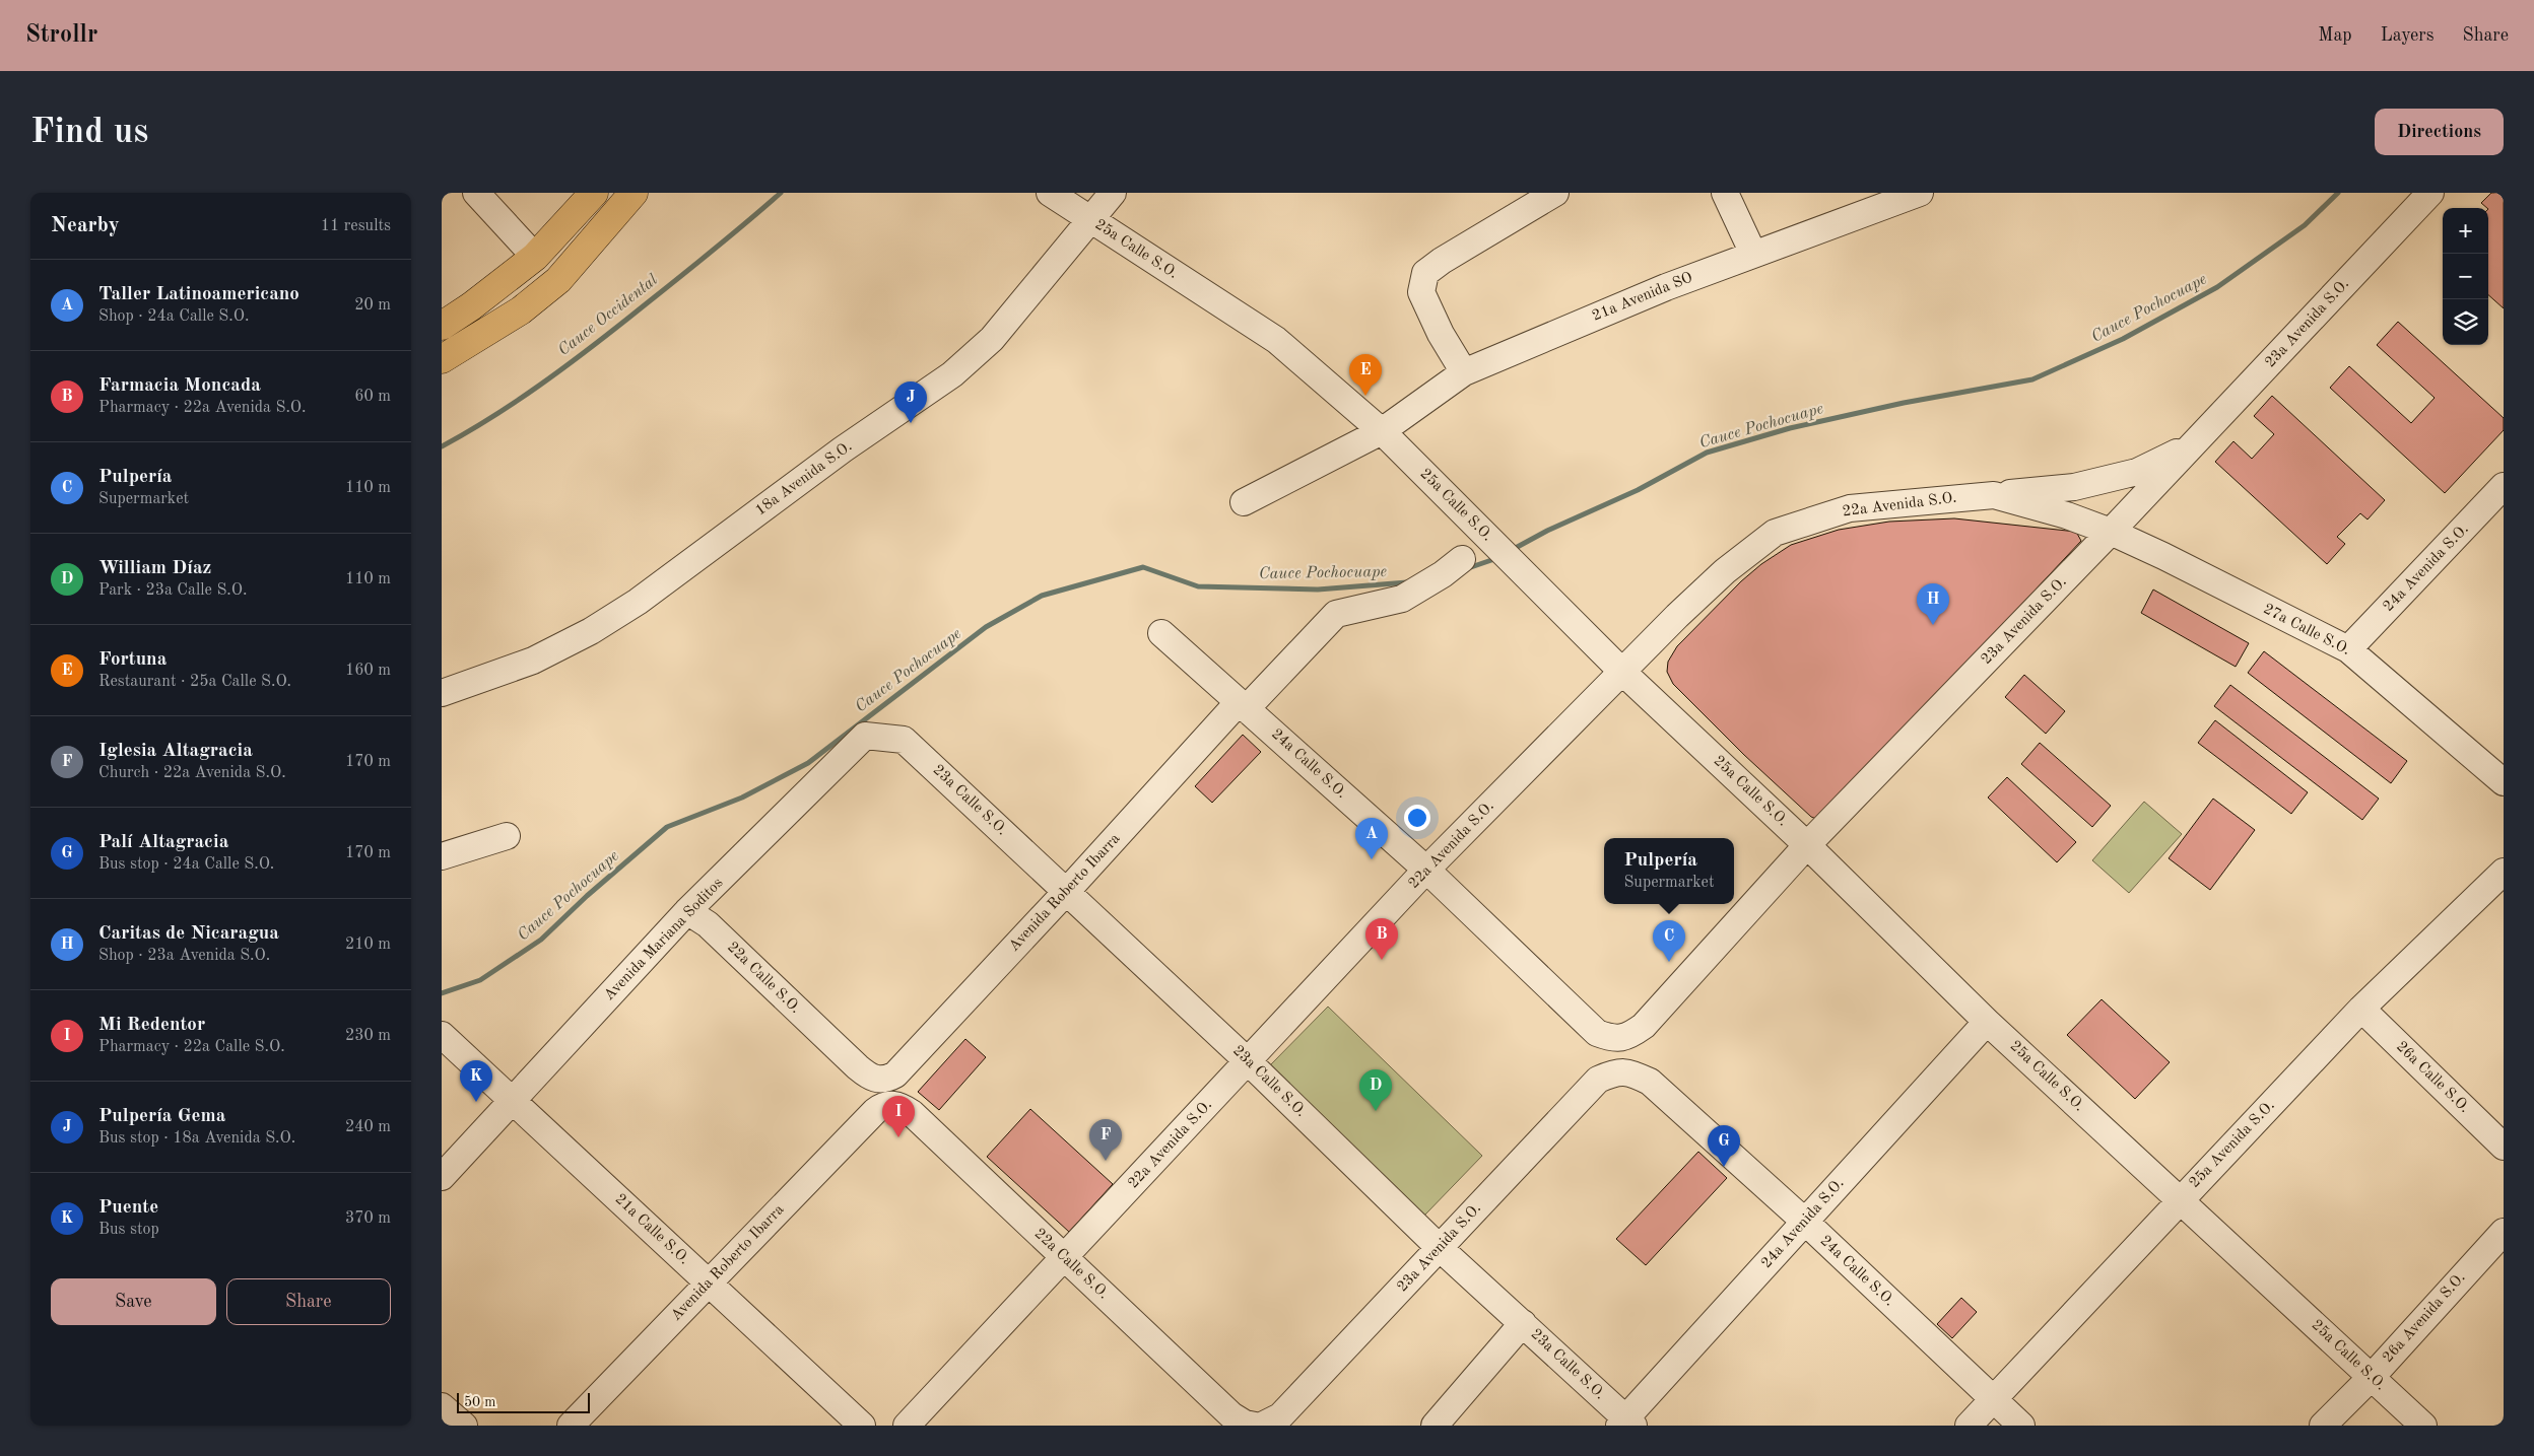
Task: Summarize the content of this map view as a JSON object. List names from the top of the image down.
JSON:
{
  "streets": {
    "street": [
      "25a Calle S.O.",
      "21a Avenida SO",
      "23a Avenida S.O.",
      "18a Avenida S.O.",
      "22a Avenida S.O.",
      "24a Avenida S.O.",
      "27a Calle S.O.",
      "24a Calle S.O.",
      "23a Calle S.O.",
      "Avenida Roberto Ibarra",
      "Avenida Mariana Soditos",
      "22a Calle S.O.",
      "26a Calle S.O.",
      "25a Avenida S.O.",
      "21a Calle S.O.",
      "26a Avenida S.O."
    ]
  },
  "crossings": [
    ["25a Calle S.O.", "21a Avenida SO"],
    ["25a Calle S.O.", "23a Avenida S.O."],
    ["25a Calle S.O.", "18a Avenida S.O."],
    ["25a Calle S.O.", "22a Avenida S.O."],
    ["25a Calle S.O.", "24a Avenida S.O."],
    ["25a Calle S.O.", "25a Avenida S.O."],
    ["25a Calle S.O.", "26a Avenida S.O."],
    ["23a Avenida S.O.", "22a Avenida S.O."],
    ["23a Avenida S.O.", "27a Calle S.O."],
    ["23a Avenida S.O.", "24a Calle S.O."],
    ["23a Avenida S.O.", "23a Calle S.O."],
    ["22a Avenida S.O.", "27a Calle S.O."],
    ["22a Avenida S.O.", "24a Calle S.O."],
    ["22a Avenida S.O.", "23a Calle S.O."],
    ["22a Avenida S.O.", "22a Calle S.O."],
    ["24a Avenida S.O.", "27a Calle S.O."],
    ["24a Avenida S.O.", "24a Calle S.O."],
    ["24a Avenida S.O.", "23a Calle S.O."],
    ["24a Calle S.O.", "Avenida Roberto Ibarra"],
    ["24a Calle S.O.", "25a Avenida S.O."],
    ["23a Calle S.O.", "Avenida Roberto Ibarra"],
    ["23a Calle S.O.", "Avenida Mariana Soditos"],
    ["Avenida Roberto Ibarra", "22a Calle S.O."],
    ["Avenida Roberto Ibarra", "21a Calle S.O."],
    ["Avenida Mariana Soditos", "22a Calle S.O."],
    ["Avenida Mariana Soditos", "21a Calle S.O."],
    ["26a Calle S.O.", "25a Avenida S.O."]
  ],
  "water": ["Cauce Pochocuape", "Cauce Occidental"],
  "scale_bar": "50 m",
  "page": {
    "header": "Strollr",
    "nav": ["Map", "Layers", "Share"],
    "buttons": [
      "Directions",
      ["Save", "Share"]
    ],
    "title": "Find us",
    "heading": ["Nearby", "11 results"],
    "map_buttons": ["+", "−"],
    "list": [
      {
        "mark": "A",
        "name": "Taller Latinoamericano",
        "note": "Shop · 24a Calle S.O.",
        "value": "20 m"
      },
      {
        "mark": "B",
        "name": "Farmacia Moncada",
        "note": "Pharmacy · 22a Avenida S.O.",
        "value": "60 m"
      },
      {
        "mark": "C",
        "name": "Pulpería",
        "note": "Supermarket",
        "value": "110 m"
      },
      {
        "mark": "D",
        "name": "William Díaz",
        "note": "Park · 23a Calle S.O.",
        "value": "110 m"
      },
      {
        "mark": "E",
        "name": "Fortuna",
        "note": "Restaurant · 25a Calle S.O.",
        "value": "160 m"
      },
      {
        "mark": "F",
        "name": "Iglesia Altagracia",
        "note": "Church · 22a Avenida S.O.",
        "value": "170 m"
      },
      {
        "mark": "G",
        "name": "Palí Altagracia",
        "note": "Bus stop · 24a Calle S.O.",
        "value": "170 m"
      },
      {
        "mark": "H",
        "name": "Caritas de Nicaragua",
        "note": "Shop · 23a Avenida S.O.",
        "value": "210 m"
      },
      {
        "mark": "I",
        "name": "Mi Redentor",
        "note": "Pharmacy · 22a Calle S.O.",
        "value": "230 m"
      },
      {
        "mark": "J",
        "name": "Pulpería Gema",
        "note": "Bus stop · 18a Avenida S.O.",
        "value": "240 m"
      },
      {
        "mark": "K",
        "name": "Puente",
        "note": "Bus stop",
        "value": "370 m"
      }
    ],
    "pins": [
      "E",
      "J",
      "H",
      "A",
      "B",
      "C",
      "K",
      "D",
      "I",
      "F",
      "G"
    ],
    "popup": ["Pulpería", "Supermarket"],
    "scale": "50 m"
  }
}
